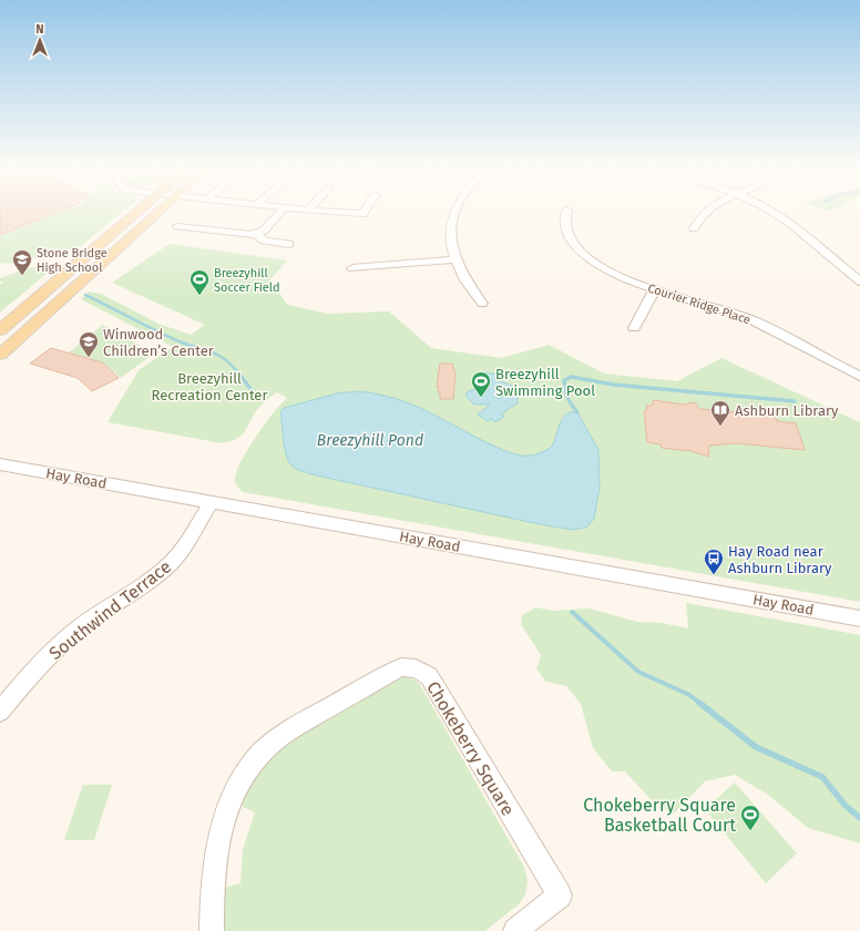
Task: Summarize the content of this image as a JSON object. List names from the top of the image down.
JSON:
{
  "streets": {
    "street": [
      "Courier Ridge Place",
      "Hay Road",
      "Southwind Terrace",
      "Chokeberry Square"
    ]
  },
  "crossings": [
    ["Hay Road", "Southwind Terrace"]
  ],
  "water": ["Breezyhill Pond"],
  "parks": ["Breezyhill Recreation Center"],
  "places": {
    "school or university": ["Stone Bridge High School", "Winwood Children’s Center"],
    "sports": ["Breezyhill Soccer Field", "Breezyhill Swimming Pool", "Chokeberry Square Basketball Court"],
    "library": ["Ashburn Library"],
    "bus stop": ["Hay Road near Ashburn Library"]
  },
  "north": "top"
}
